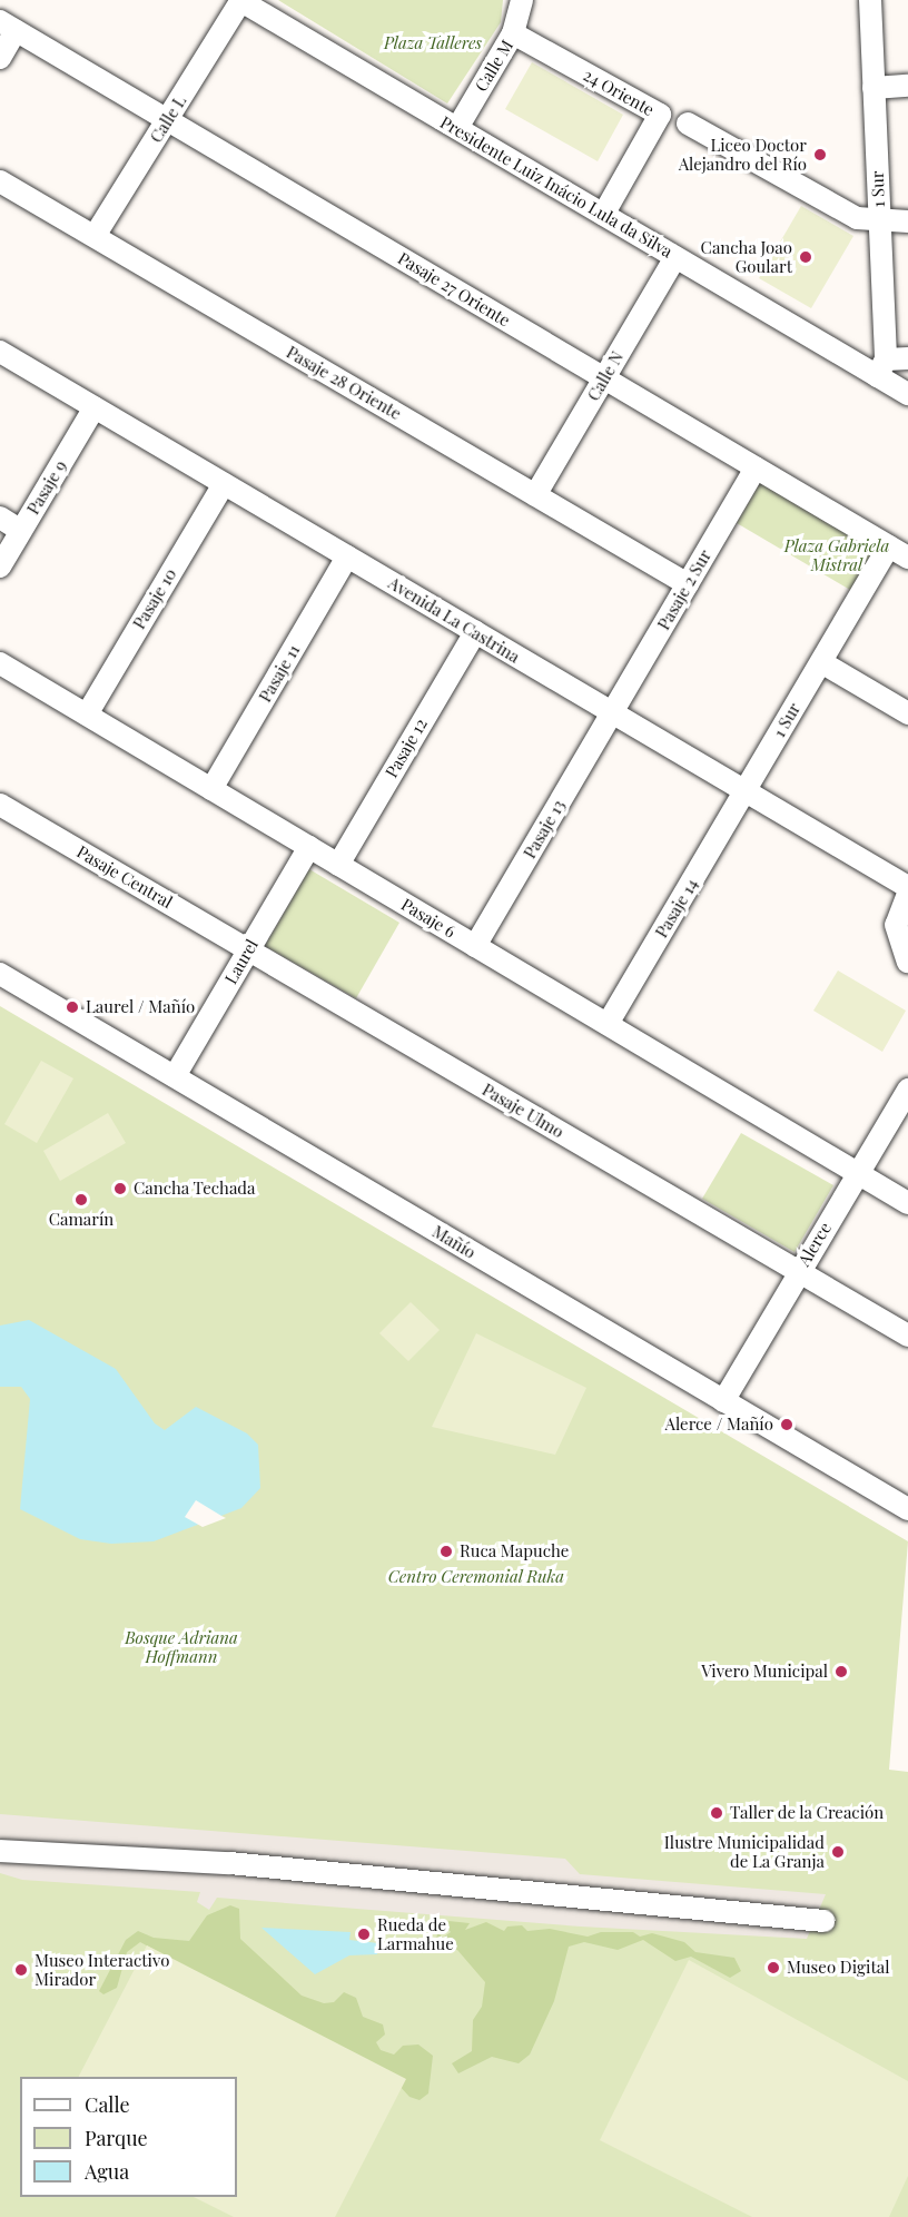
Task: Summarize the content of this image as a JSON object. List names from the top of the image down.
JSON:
{
  "streets": {
    "street": [
      "Calle M",
      "24 Oriente",
      "Calle L",
      "Presidente Luiz Inácio Lula da Silva",
      "1 Sur",
      "Pasaje 27 Oriente",
      "Calle N",
      "Pasaje 28 Oriente",
      "Pasaje 9",
      "Pasaje 2 Sur",
      "Pasaje 10",
      "Avenida La Castrina",
      "Pasaje 11",
      "Pasaje 12",
      "Pasaje 13",
      "Pasaje Central",
      "Pasaje 14",
      "Pasaje 6",
      "Laurel",
      "Pasaje Ulmo",
      "Mañío",
      "Alerce"
    ]
  },
  "crossings": [
    ["Calle M", "24 Oriente"],
    ["Calle M", "Presidente Luiz Inácio Lula da Silva"],
    ["24 Oriente", "Presidente Luiz Inácio Lula da Silva"],
    ["Calle L", "Presidente Luiz Inácio Lula da Silva"],
    ["Calle L", "Pasaje 27 Oriente"],
    ["Calle L", "Pasaje 28 Oriente"],
    ["Presidente Luiz Inácio Lula da Silva", "1 Sur"],
    ["Presidente Luiz Inácio Lula da Silva", "Calle N"],
    ["1 Sur", "Pasaje 27 Oriente"],
    ["1 Sur", "Avenida La Castrina"],
    ["1 Sur", "Pasaje 14"],
    ["Pasaje 27 Oriente", "Calle N"],
    ["Pasaje 27 Oriente", "Pasaje 2 Sur"],
    ["Calle N", "Pasaje 28 Oriente"],
    ["Pasaje 28 Oriente", "Pasaje 2 Sur"],
    ["Pasaje 9", "Avenida La Castrina"],
    ["Pasaje 2 Sur", "Avenida La Castrina"],
    ["Pasaje 2 Sur", "Pasaje 13"],
    ["Pasaje 10", "Avenida La Castrina"],
    ["Pasaje 10", "Pasaje 6"],
    ["Avenida La Castrina", "Pasaje 11"],
    ["Avenida La Castrina", "Pasaje 12"],
    ["Avenida La Castrina", "Pasaje 13"],
    ["Avenida La Castrina", "Pasaje 14"],
    ["Pasaje 11", "Pasaje 6"],
    ["Pasaje 12", "Pasaje 6"],
    ["Pasaje 13", "Pasaje 6"],
    ["Pasaje Central", "Laurel"],
    ["Pasaje Central", "Pasaje Ulmo"],
    ["Pasaje 14", "Pasaje 6"],
    ["Pasaje 6", "Laurel"],
    ["Pasaje 6", "Alerce"],
    ["Laurel", "Pasaje Ulmo"],
    ["Laurel", "Mañío"],
    ["Pasaje Ulmo", "Alerce"],
    ["Mañío", "Alerce"]
  ],
  "parks": [
    "Plaza Talleres",
    "Plaza Gabriela Mistral",
    "Centro Ceremonial Ruka",
    "Bosque Adriana Hoffmann"
  ],
  "places": [
    "Liceo Doctor Alejandro del Río",
    "Cancha Joao Goulart",
    "Laurel / Mañío",
    "Cancha Techada",
    "Camarín",
    "Alerce / Mañío",
    "Ruca Mapuche",
    "Vivero Municipal",
    "Taller de la Creación",
    "Ilustre Municipalidad de La Granja",
    "Rueda de Larmahue",
    "Museo Digital",
    "Museo Interactivo Mirador"
  ],
  "legend": ["Calle", "Parque", "Agua"]
}
